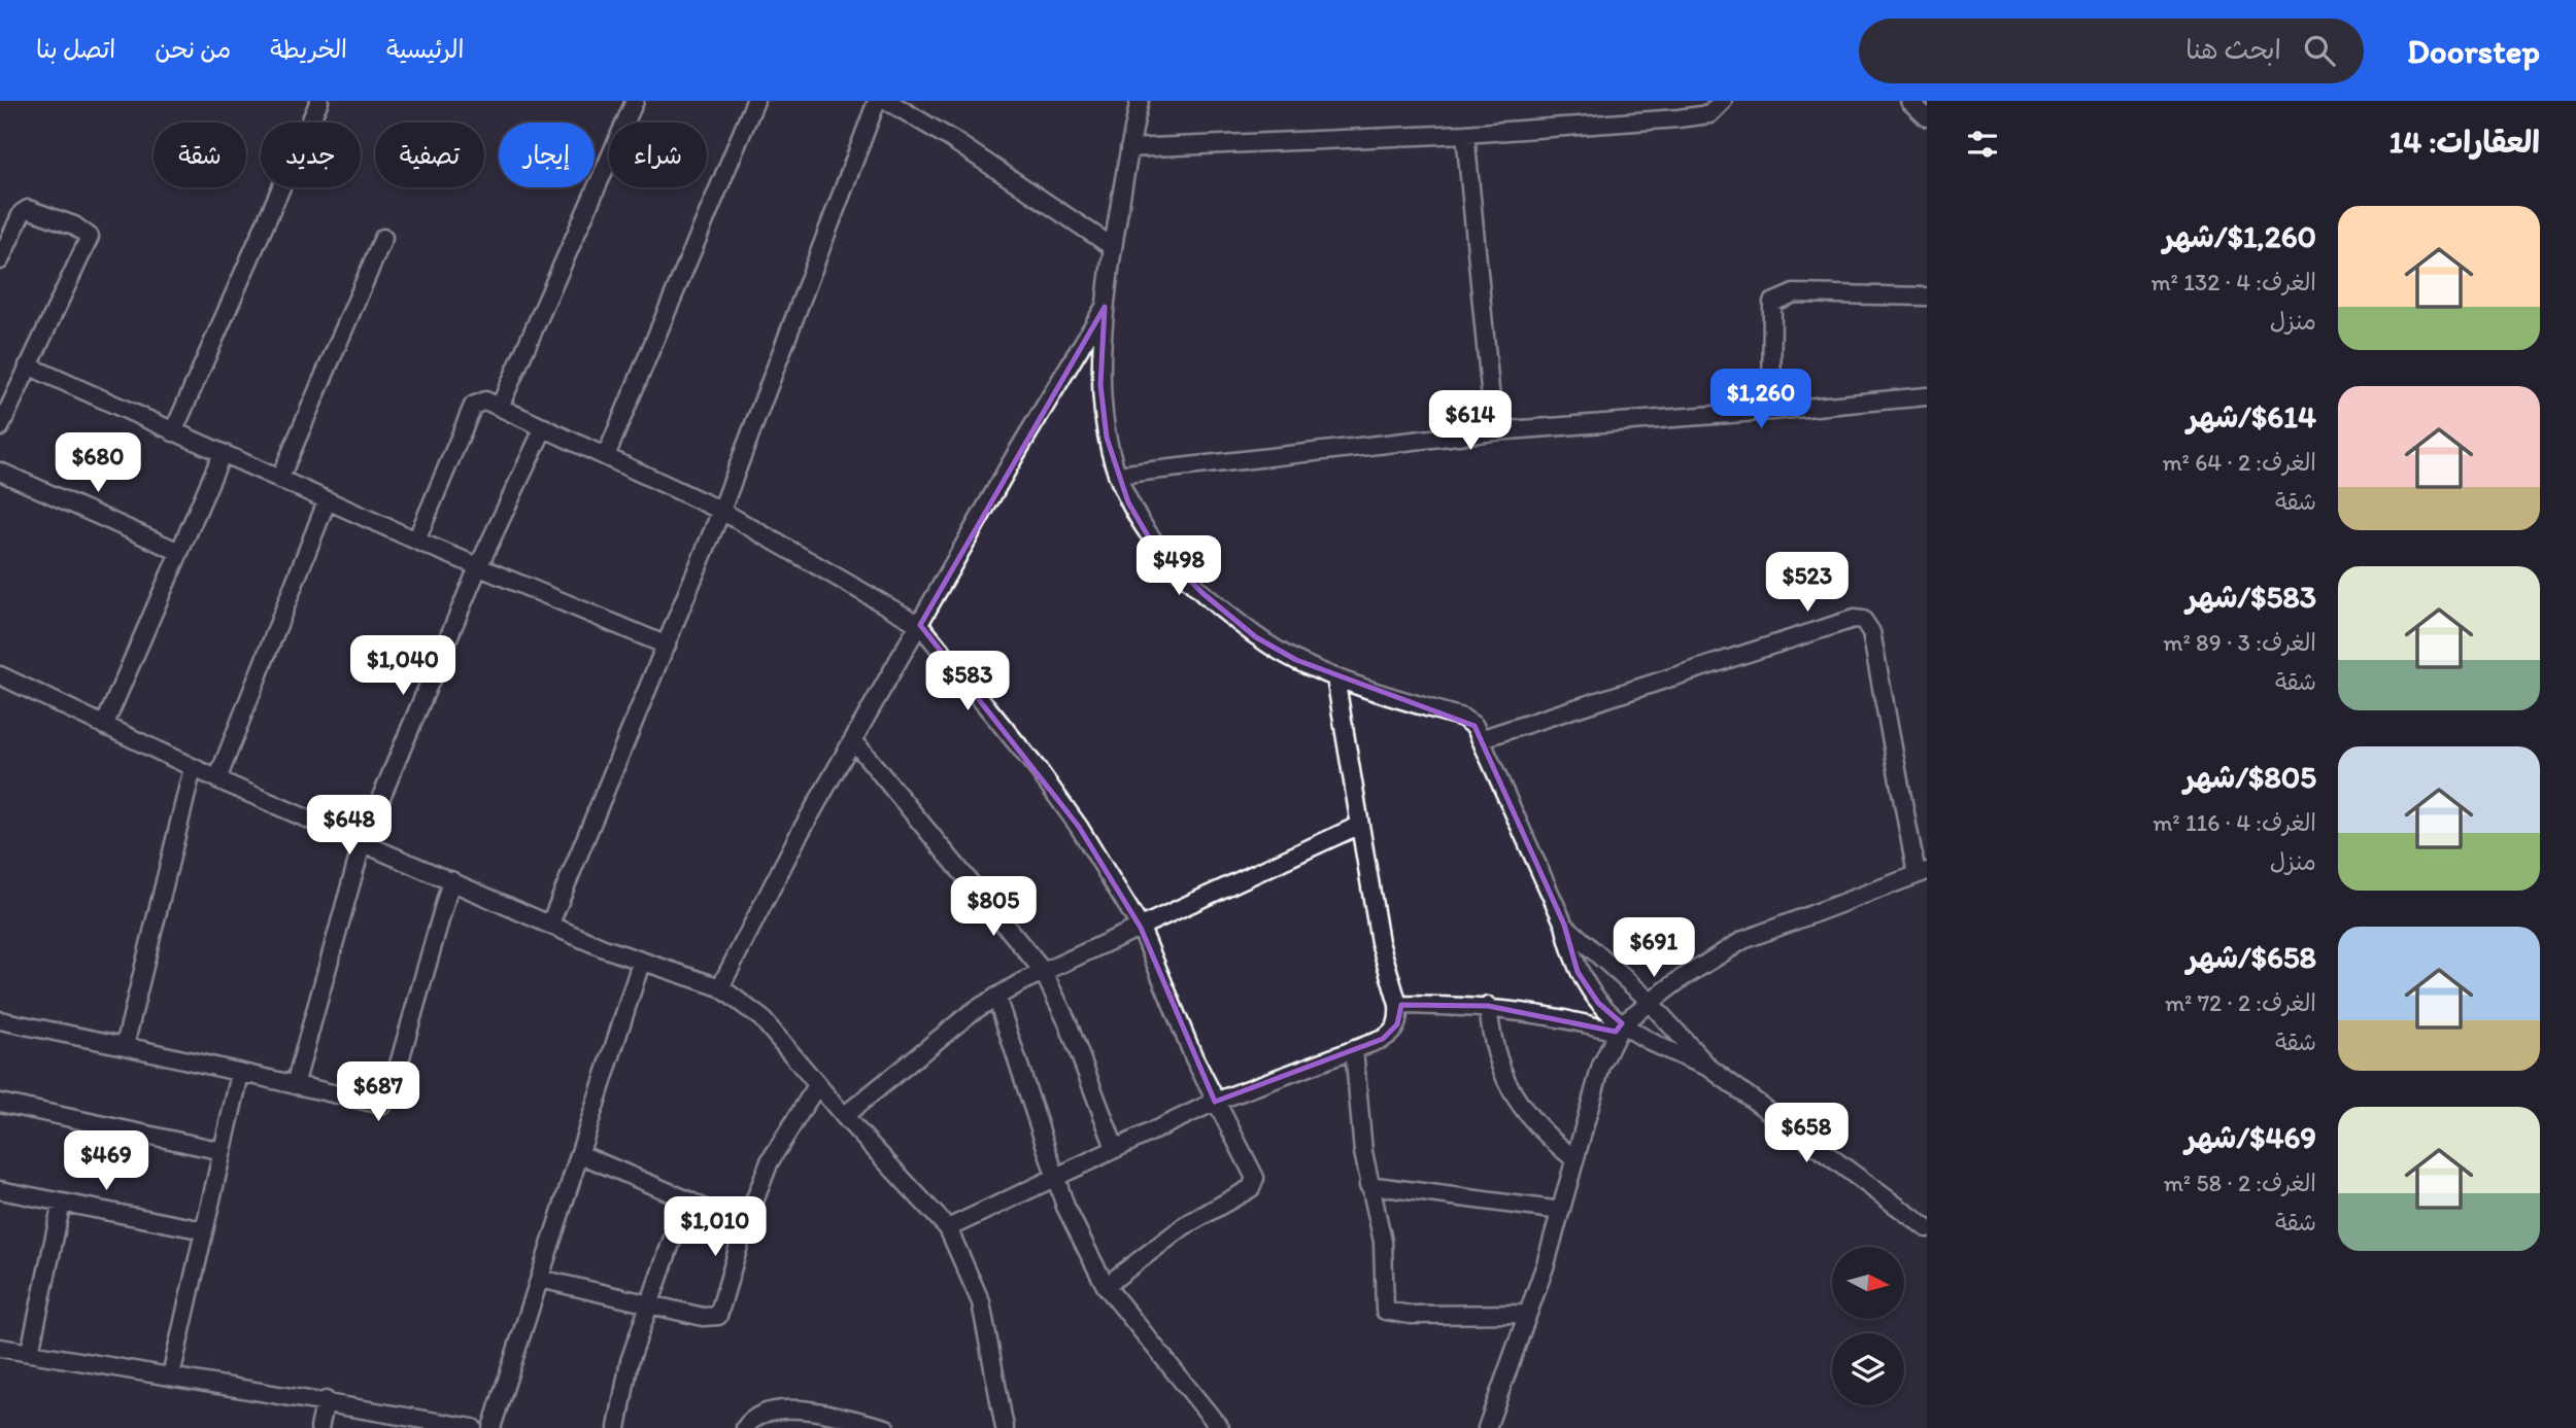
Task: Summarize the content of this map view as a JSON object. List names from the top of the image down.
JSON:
{
  "north": "right",
  "page": {
    "header": "Doorstep",
    "search": "ابحث هنا",
    "nav": [
      "الرئيسية",
      "الخريطة",
      "من نحن",
      "اتصل بنا"
    ],
    "heading": "العقارات: 14",
    "chip": [
      "شراء",
      "إيجار",
      "تصفية",
      "جديد",
      "شقة"
    ],
    "list": [
      {
        "name": "$1,260/شهر",
        "note": "الغرف: 4 · 132 m² · منزل"
      },
      {
        "name": "$614/شهر",
        "note": "الغرف: 2 · 64 m² · شقة"
      },
      {
        "name": "$583/شهر",
        "note": "الغرف: 3 · 89 m² · شقة"
      },
      {
        "name": "$805/شهر",
        "note": "الغرف: 4 · 116 m² · منزل"
      },
      {
        "name": "$658/شهر",
        "note": "الغرف: 2 · 72 m² · شقة"
      },
      {
        "name": "$469/شهر",
        "note": "الغرف: 2 · 58 m² · شقة"
      }
    ],
    "price": [
      "$1,260",
      "$614",
      "$680",
      "$498",
      "$523",
      "$1,040",
      "$583",
      "$648",
      "$805",
      "$691",
      "$687",
      "$658",
      "$469",
      "$1,010"
    ]
  }
}
